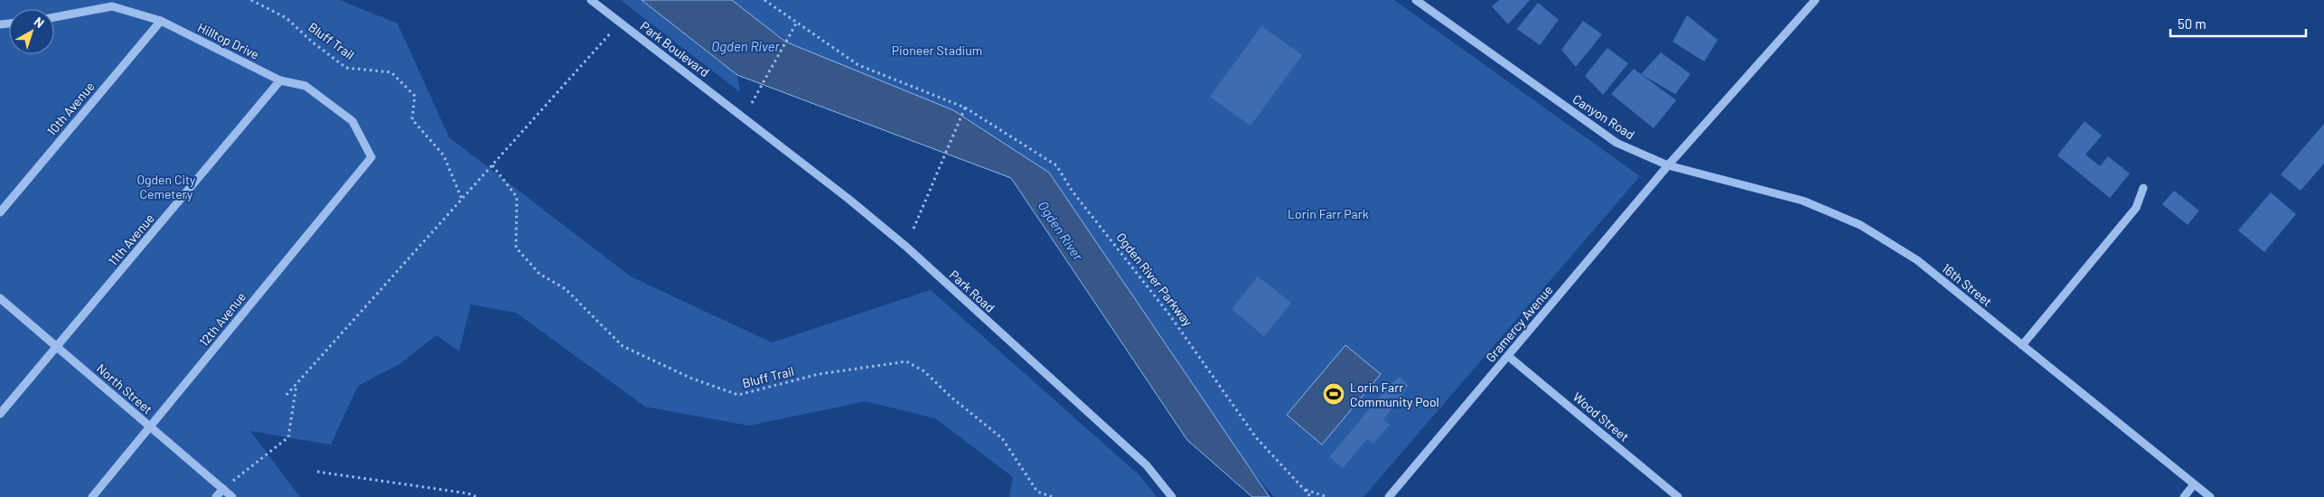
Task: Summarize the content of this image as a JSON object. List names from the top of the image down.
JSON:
{
  "streets": {
    "street": [
      "Hilltop Drive",
      "Park Boulevard",
      "10th Avenue",
      "Canyon Road",
      "11th Avenue",
      "16th Street",
      "Park Road",
      "12th Avenue",
      "Gramercy Avenue",
      "North Street",
      "Wood Street"
    ],
    "path": ["Bluff Trail", "Ogden River Parkway"]
  },
  "crossings": [
    ["Hilltop Drive", "10th Avenue"],
    ["Hilltop Drive", "11th Avenue"],
    ["Hilltop Drive", "12th Avenue"],
    ["Park Boulevard", "Park Road"],
    ["Canyon Road", "16th Street"],
    ["Canyon Road", "Gramercy Avenue"],
    ["11th Avenue", "North Street"],
    ["16th Street", "Gramercy Avenue"],
    ["12th Avenue", "North Street"],
    ["Gramercy Avenue", "Wood Street"]
  ],
  "water": ["Ogden River"],
  "parks": ["Pioneer Stadium", "Ogden City Cemetery", "Lorin Farr Park"],
  "places": {
    "sports": ["Lorin Farr Community Pool"]
  },
  "scale_bar": "50 m",
  "north": "top right"
}
